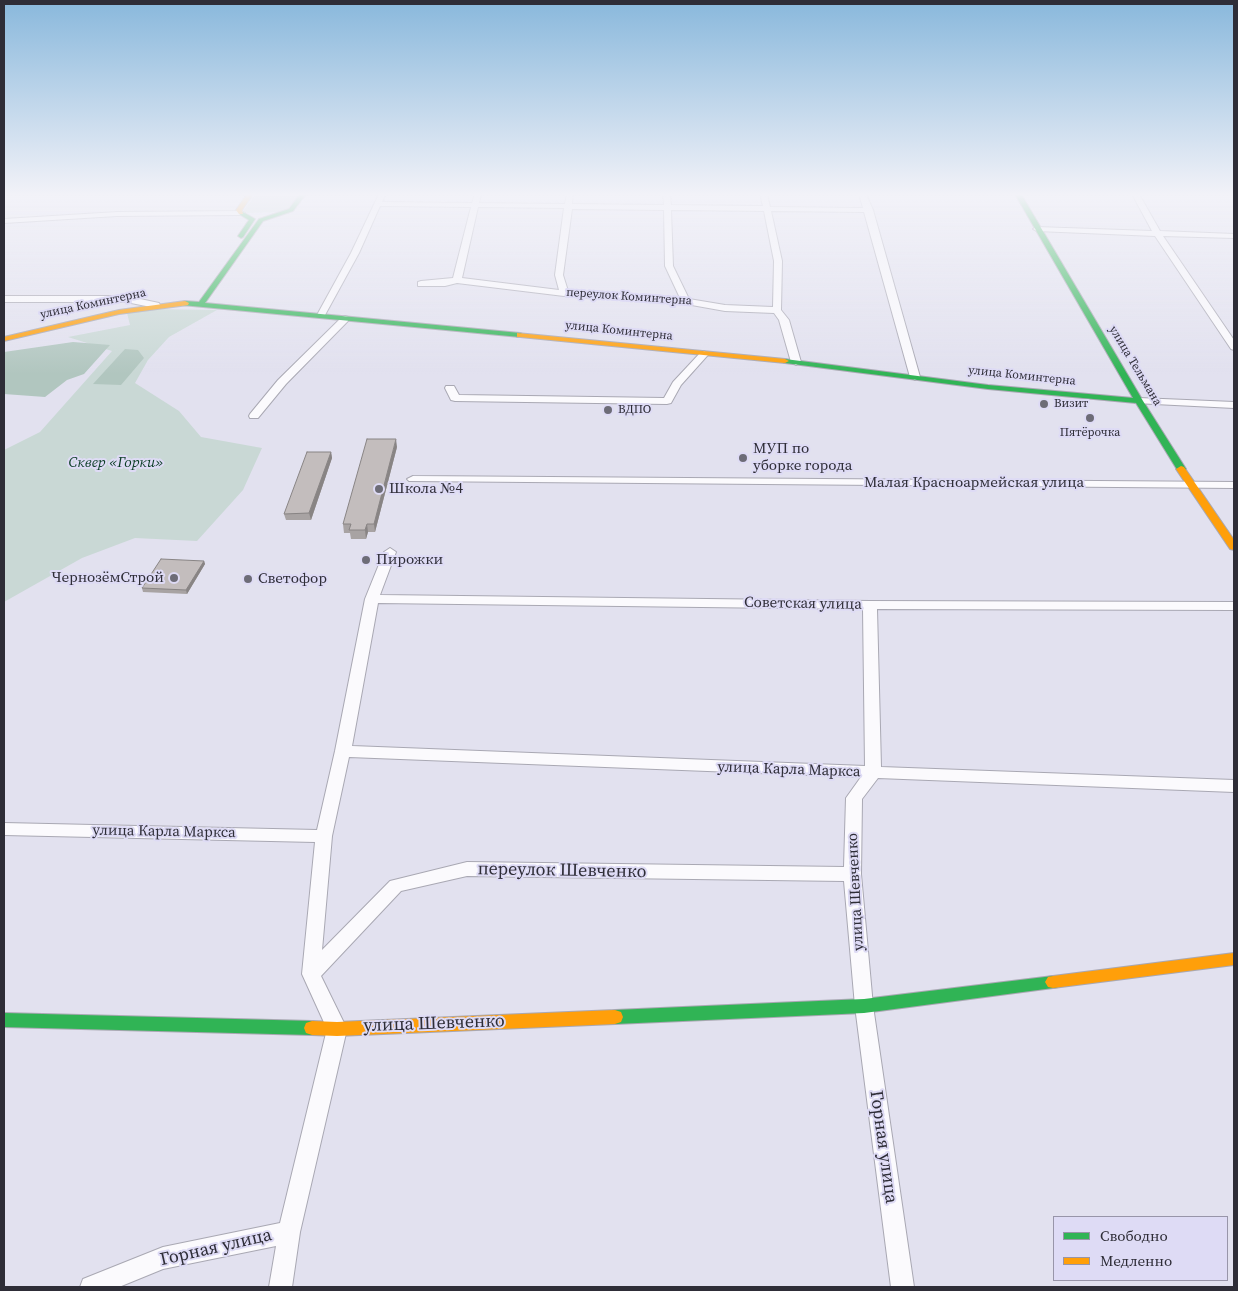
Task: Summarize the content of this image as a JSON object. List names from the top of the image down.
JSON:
{
  "streets": {
    "street": [
      "переулок Коминтерна",
      "улица Коминтерна",
      "улица Тельмана",
      "Малая Красноармейская улица",
      "Советская улица",
      "улица Карла Маркса",
      "переулок Шевченко",
      "улица Шевченко",
      "Горная улица"
    ]
  },
  "crossings": [
    ["улица Коминтерна", "улица Тельмана"],
    ["улица Тельмана", "Малая Красноармейская улица"],
    ["улица Карла Маркса", "улица Шевченко"],
    ["переулок Шевченко", "улица Шевченко"],
    ["улица Шевченко", "Горная улица"]
  ],
  "parks": ["Сквер «Горки»"],
  "places": [
    "Визит",
    "ВДПО",
    "Пятёрочка",
    "МУП по уборке города",
    "Школа №4",
    "Пирожки",
    "ЧернозёмСтрой",
    "Светофор"
  ],
  "legend": ["Свободно", "Медленно"]
}
